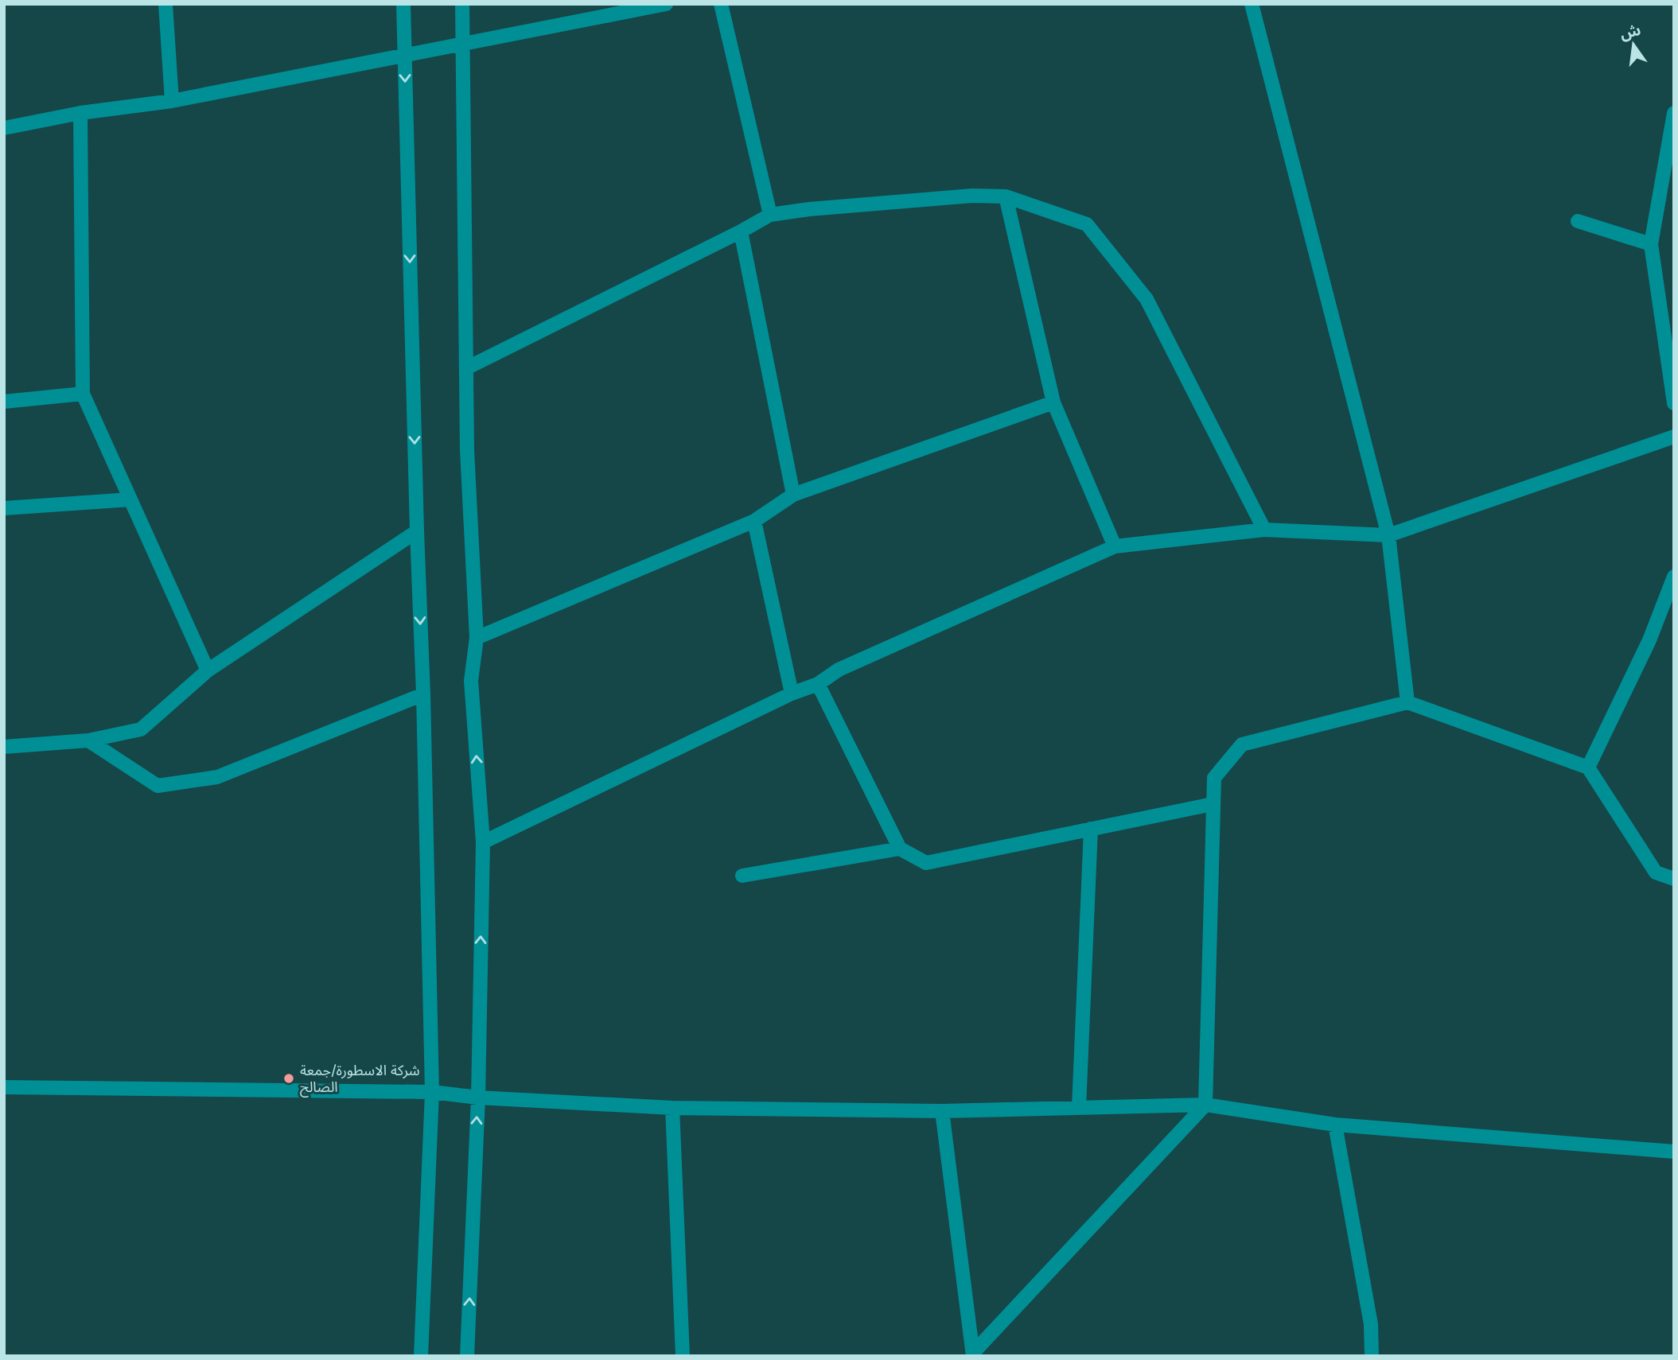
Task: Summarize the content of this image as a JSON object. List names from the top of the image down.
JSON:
{
  "places": ["شركة الاسطورة/جمعة الصالح"],
  "north": "top"
}
